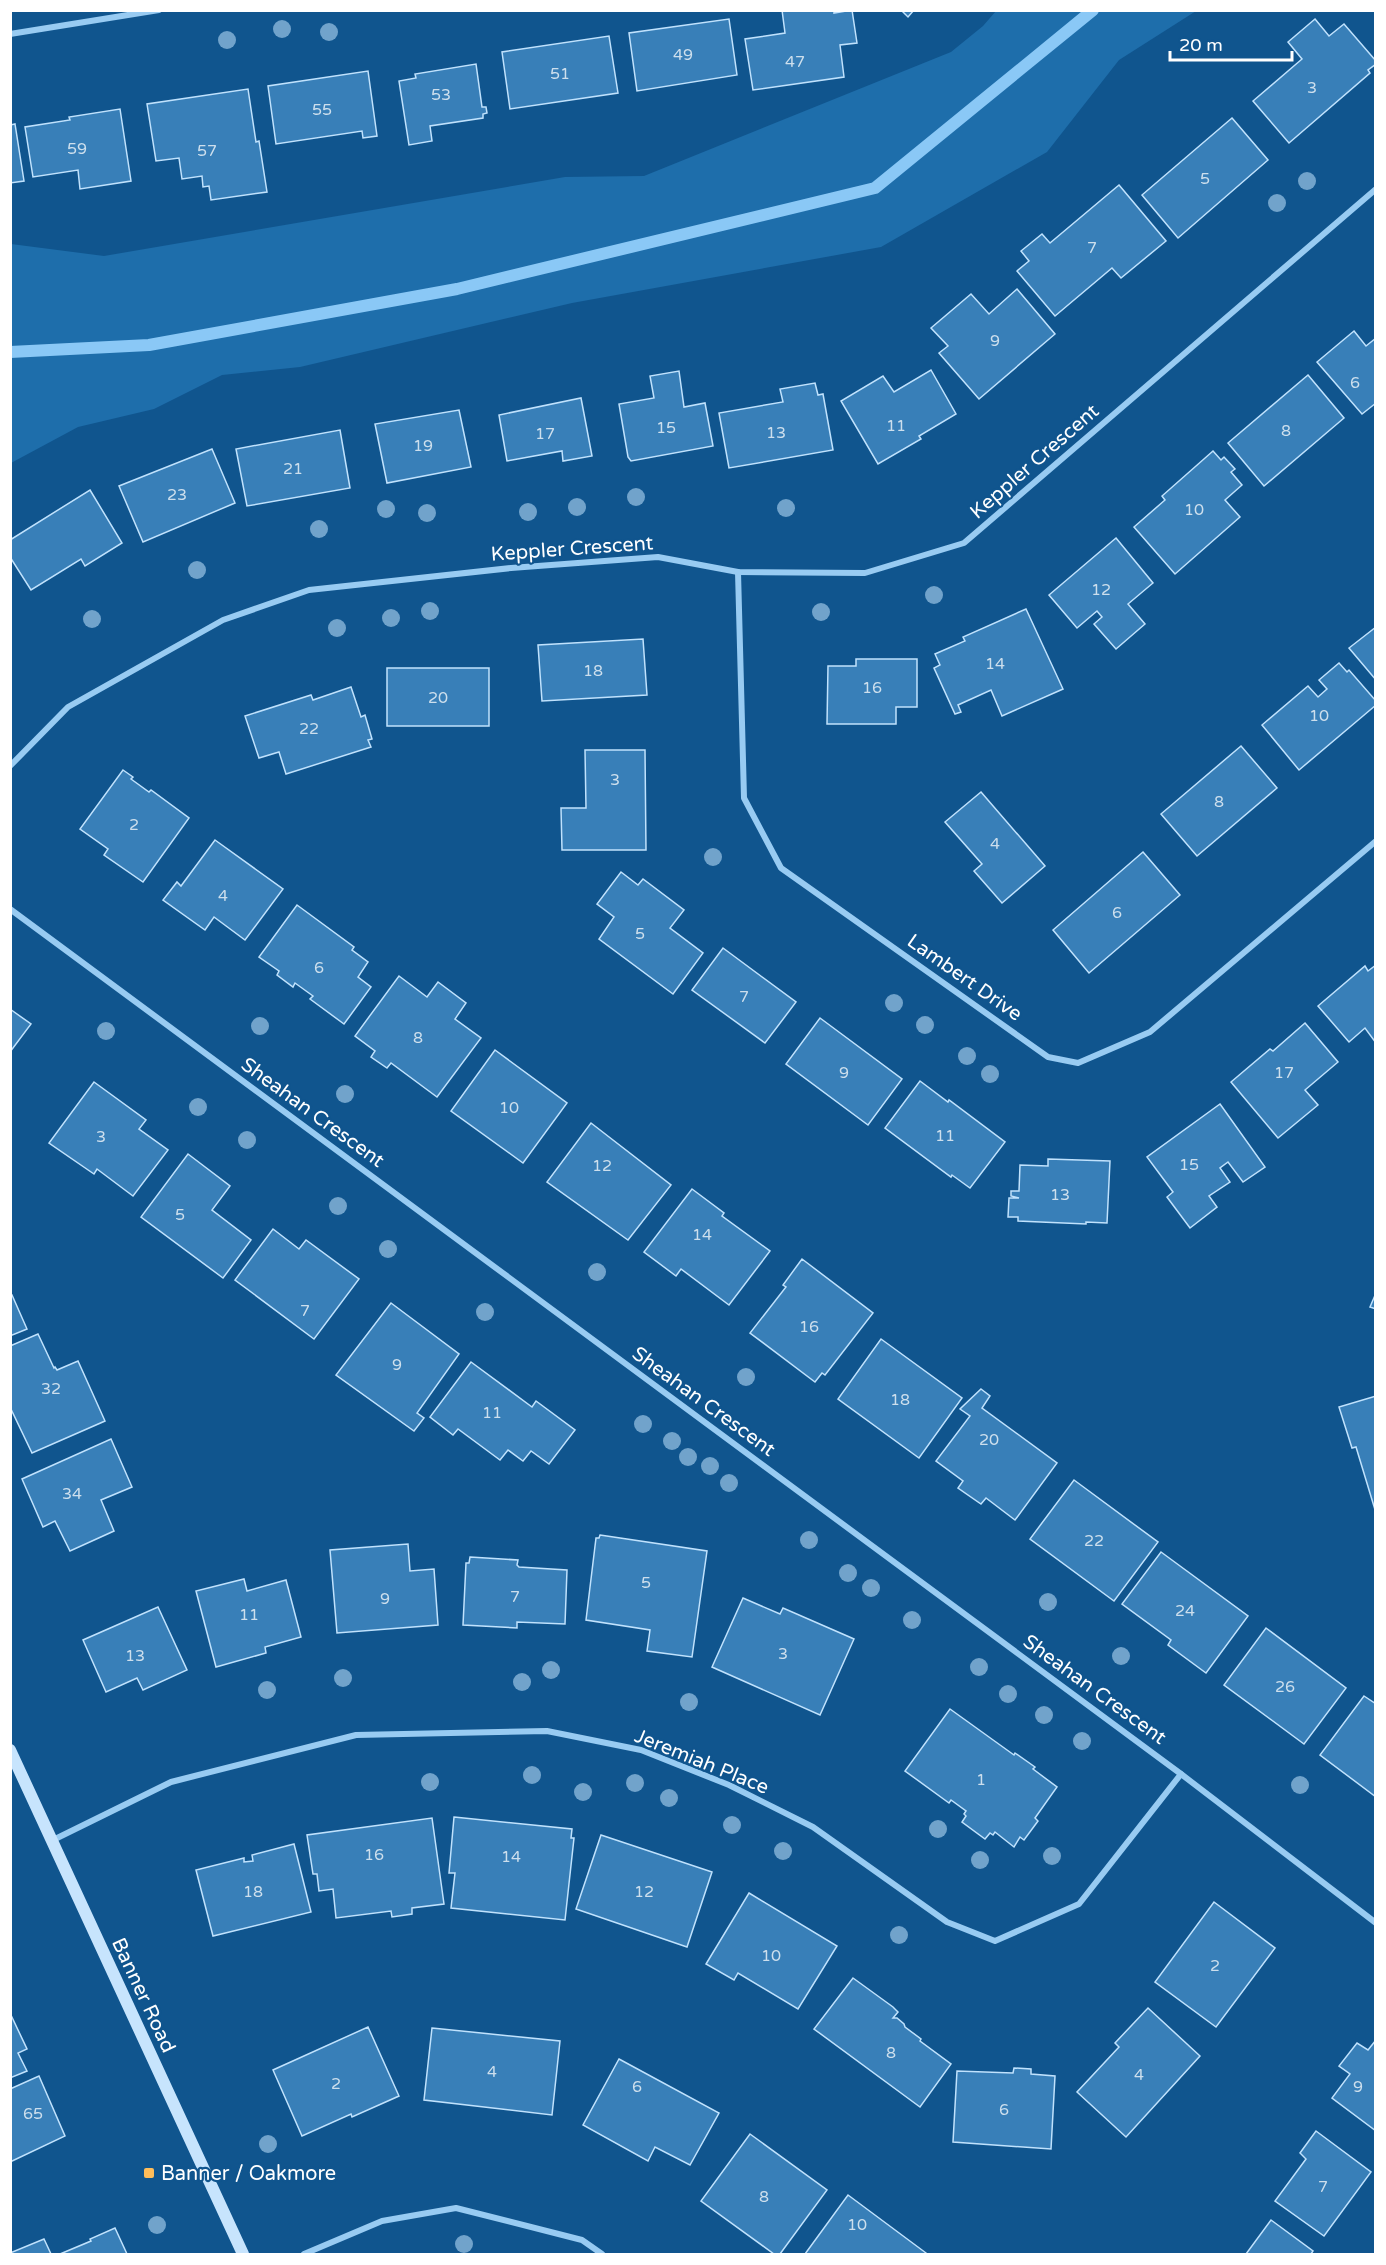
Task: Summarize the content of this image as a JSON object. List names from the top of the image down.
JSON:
{
  "streets": {
    "street": [
      "Keppler Crescent",
      "Lambert Drive",
      "Sheahan Crescent",
      "Jeremiah Place",
      "Banner Road"
    ]
  },
  "crossings": [
    ["Keppler Crescent", "Lambert Drive"],
    ["Sheahan Crescent", "Jeremiah Place"],
    ["Jeremiah Place", "Banner Road"]
  ],
  "places": {
    "transit": ["Banner / Oakmore"]
  },
  "house_numbers": [
    "49",
    "47",
    "51",
    "3",
    "53",
    "55",
    "59",
    "57",
    "5",
    "7",
    "9",
    "6",
    "11",
    "15",
    "8",
    "13",
    "17",
    "19",
    "21",
    "23",
    "10",
    "12",
    "14",
    "18",
    "16",
    "20",
    "10",
    "22",
    "3",
    "8",
    "2",
    "4",
    "4",
    "6",
    "5",
    "6",
    "7",
    "8",
    "9",
    "17",
    "10",
    "11",
    "3",
    "15",
    "12",
    "13",
    "5",
    "14",
    "7",
    "16",
    "9",
    "32",
    "18",
    "11",
    "20",
    "34",
    "22",
    "5",
    "7",
    "9",
    "24",
    "11",
    "3",
    "13",
    "26",
    "1",
    "16",
    "14",
    "18",
    "12",
    "10",
    "2",
    "8",
    "4",
    "4",
    "2",
    "6",
    "9",
    "6",
    "65",
    "7",
    "8",
    "10"
  ],
  "scale_bar": "20 m"
}
